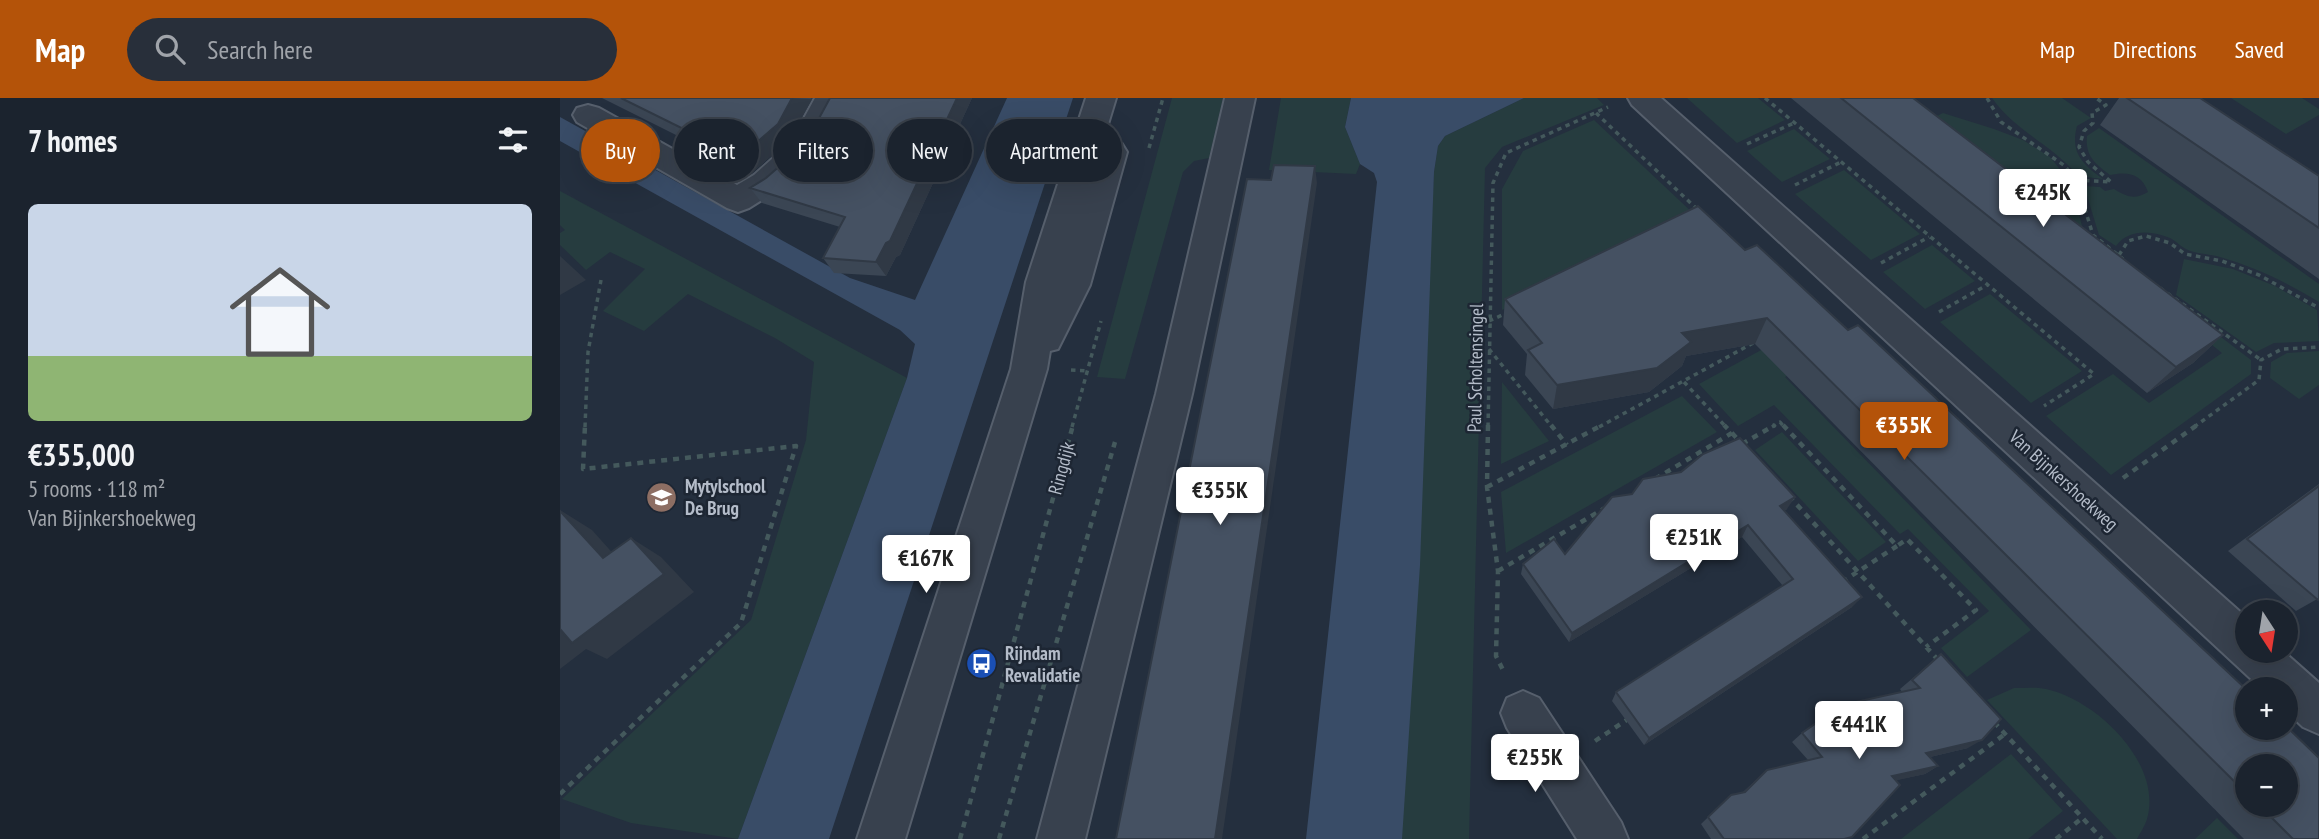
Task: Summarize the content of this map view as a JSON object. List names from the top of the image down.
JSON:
{
  "streets": {
    "street": ["Van Bijnkershoekweg"],
    "path": ["Paul Scholtensingel", "Ringdijk"]
  },
  "crossings": [
    ["Paul Scholtensingel", "Van Bijnkershoekweg"]
  ],
  "places": {
    "school or university": ["Mytylschool De Brug"],
    "bus stop": ["Rijndam Revalidatie"]
  },
  "north": "bottom",
  "page": {
    "header": "Map",
    "search": "Search here",
    "nav": ["Map", "Directions", "Saved"],
    "heading": "7 homes",
    "chip": [
      "Buy",
      "Rent",
      "Filters",
      "New",
      "Apartment"
    ],
    "price": [
      "€245K",
      "€355K",
      "€355K",
      "€251K",
      "€167K",
      "€441K",
      "€255K"
    ],
    "list": [
      {
        "name": "€355,000",
        "note": "5 rooms · 118 m² · Van Bijnkershoekweg"
      }
    ],
    "map_buttons": ["+", "−"]
  }
}
